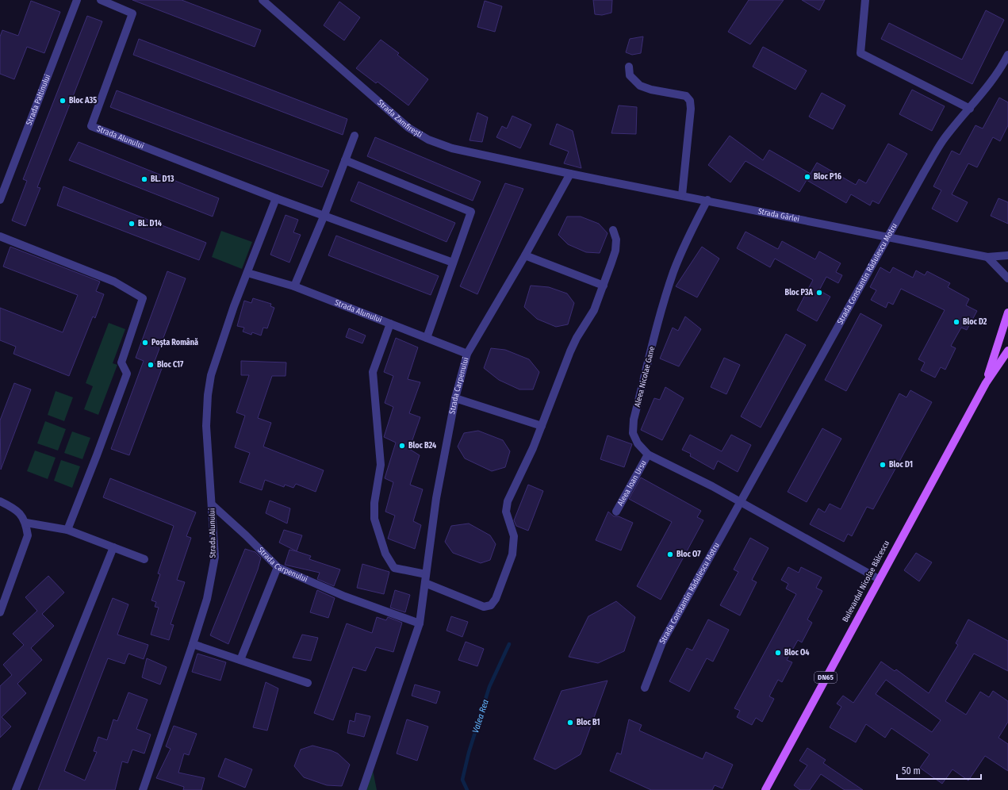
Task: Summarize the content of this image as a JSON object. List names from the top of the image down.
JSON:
{
  "streets": {
    "main road": ["Bulevardul Nicolae Bălcescu", "DN65"],
    "street": [
      "Strada Paltinului",
      "Strada Zamfirești",
      "Strada Alunului",
      "Strada Gârlei",
      "Strada Constantin Rădulescu Motru",
      "Aleea Nicolae Gane",
      "Strada Carpenului",
      "Aleea Ioan Ursu"
    ]
  },
  "crossings": [
    ["Strada Zamfirești", "Strada Gârlei"],
    ["Strada Zamfirești", "Strada Carpenului"],
    ["Strada Alunului", "Strada Carpenului"],
    ["Strada Gârlei", "Strada Constantin Rădulescu Motru"],
    ["Strada Gârlei", "Aleea Nicolae Gane"],
    ["Strada Gârlei", "Strada Carpenului"],
    ["Strada Constantin Rădulescu Motru", "Aleea Nicolae Gane"],
    ["Aleea Nicolae Gane", "Aleea Ioan Ursu"]
  ],
  "water": ["Valea Rea"],
  "places": [
    "Bloc A35",
    "Bloc P16",
    "BL. D13",
    "BL. D14",
    "Bloc P3A",
    "Bloc D2",
    "Poșta Română",
    "Bloc C17",
    "Bloc B24",
    "Bloc D1",
    "Bloc O7",
    "Bloc O4",
    "Bloc B1"
  ],
  "scale_bar": "50 m"
}
